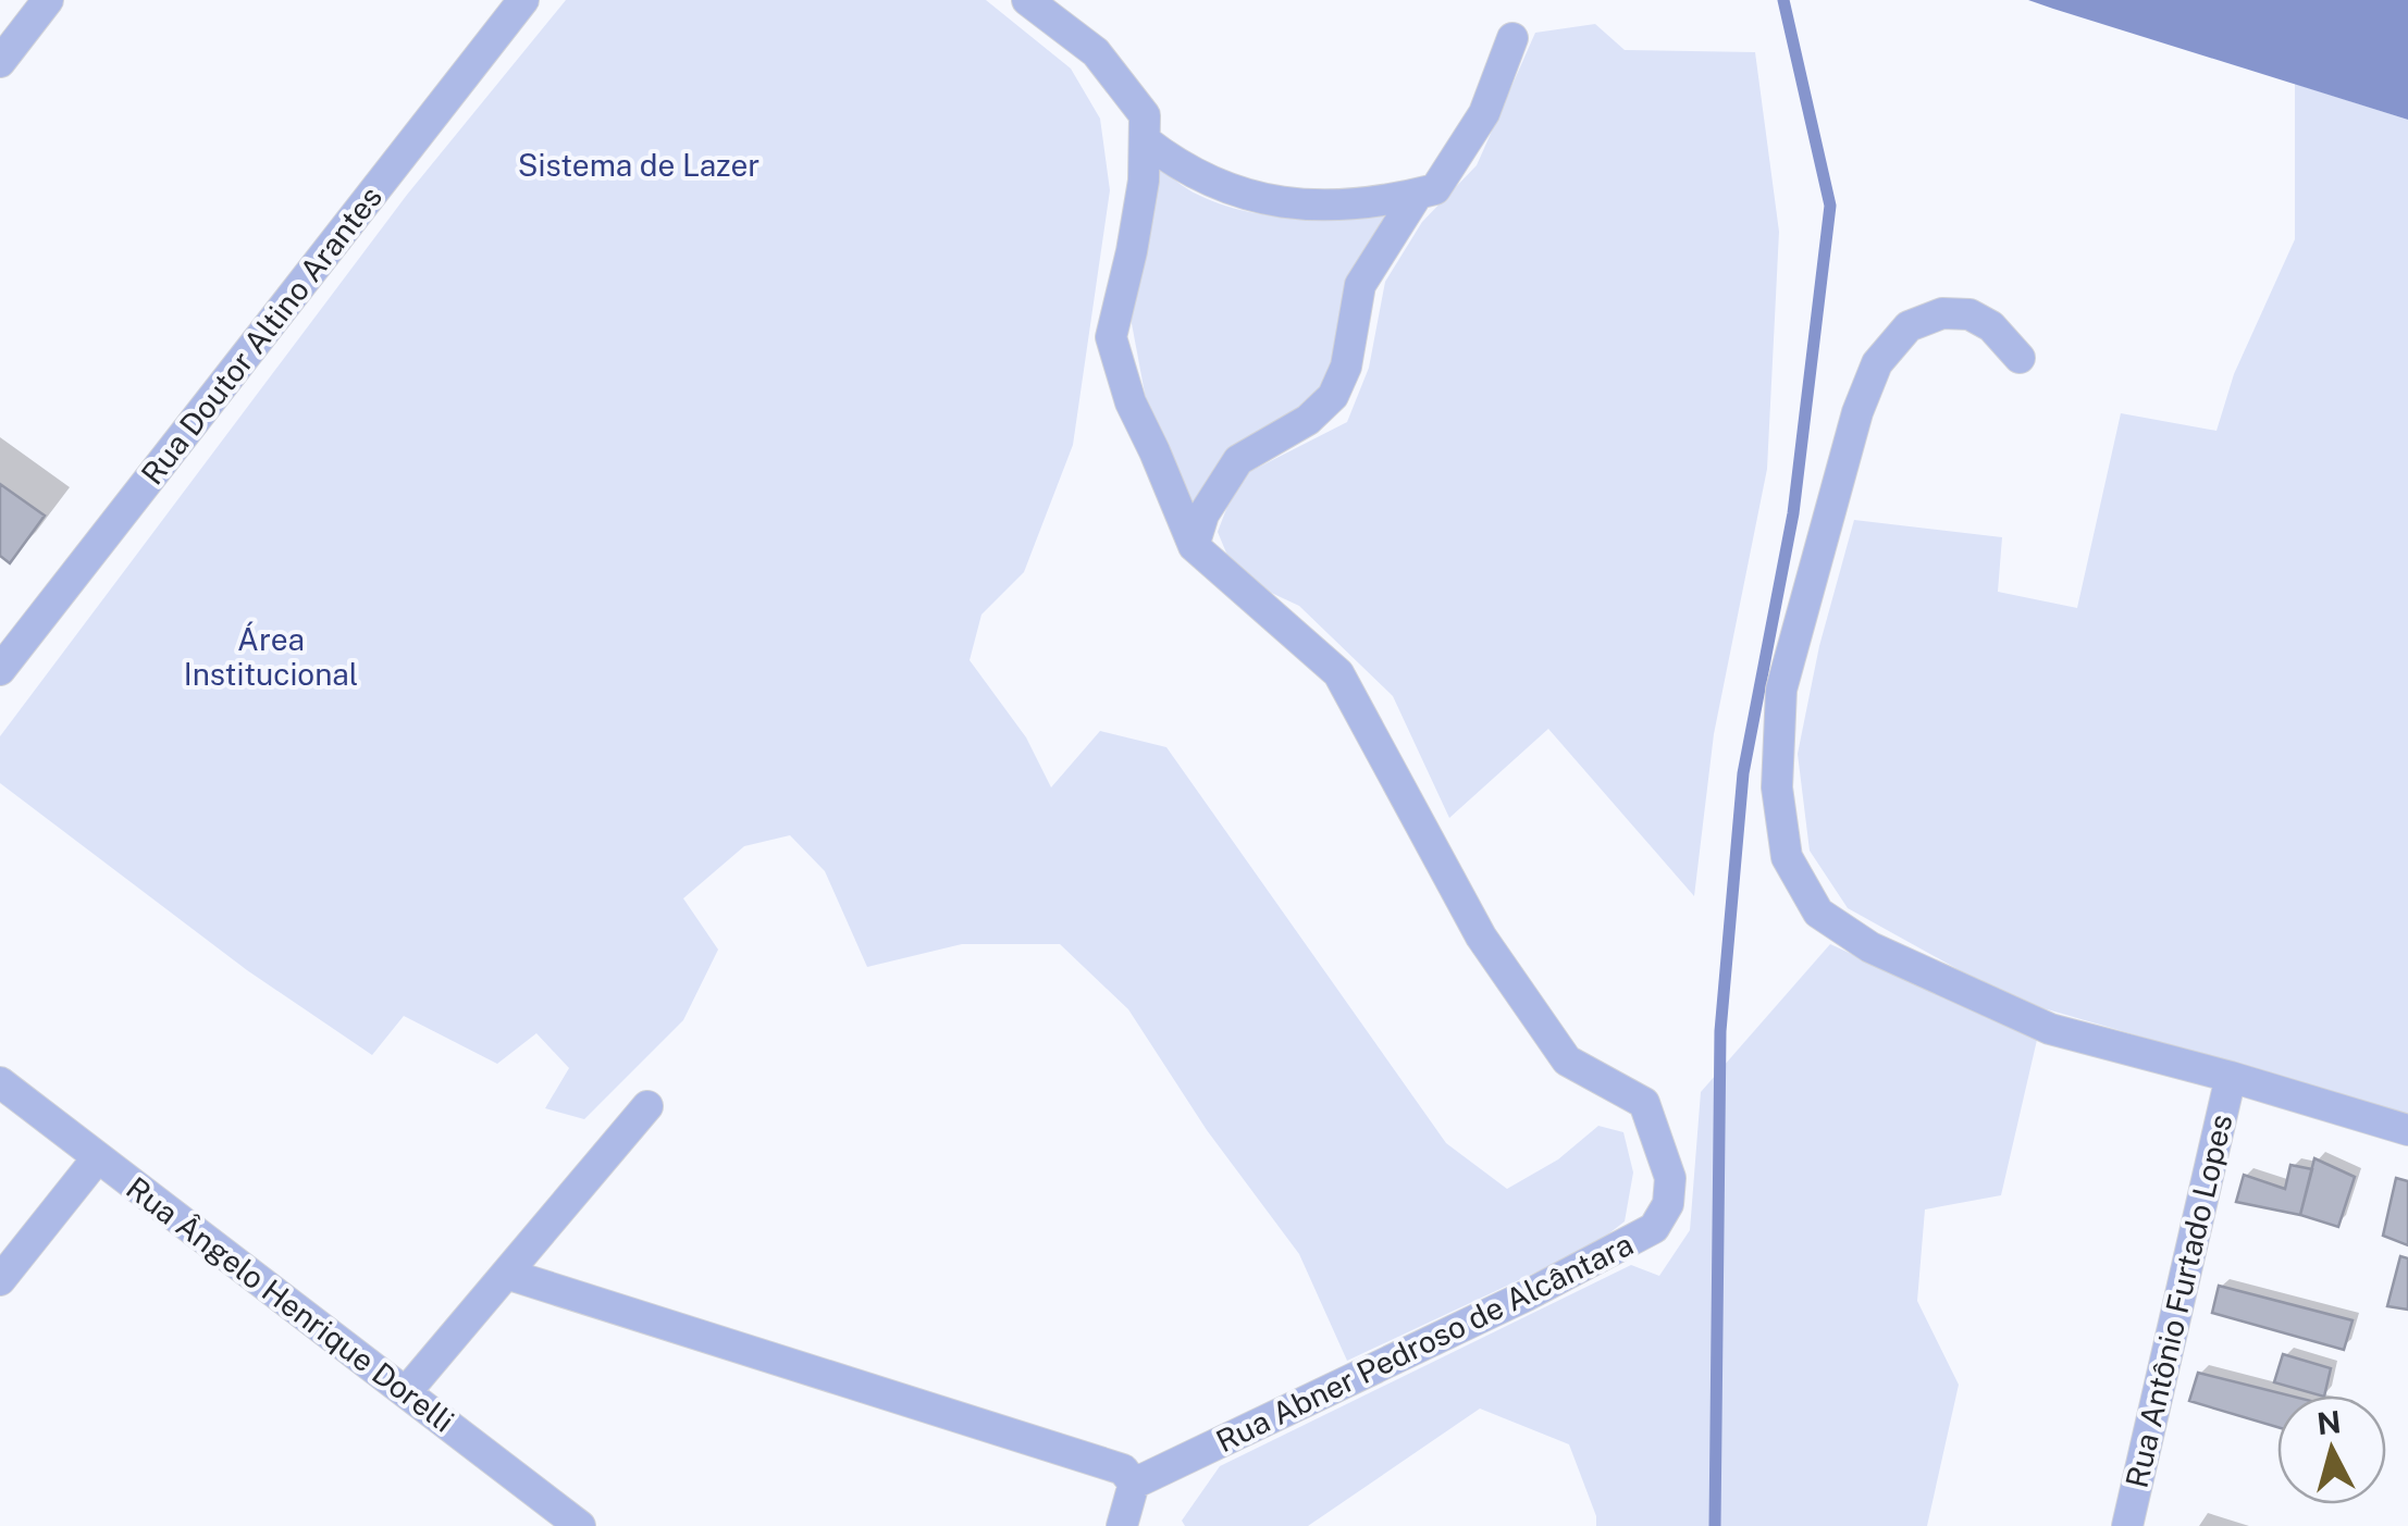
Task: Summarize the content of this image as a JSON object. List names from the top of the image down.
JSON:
{
  "streets": {
    "street": [
      "Rua Doutor Altino Arantes",
      "Rua Antônio Furtado Lopes",
      "Rua Ângelo Henrique Dorelli",
      "Rua Abner Pedroso de Alcântara"
    ]
  },
  "parks": ["Sistema de Lazer", "Área Institucional"],
  "north": "top"
}
